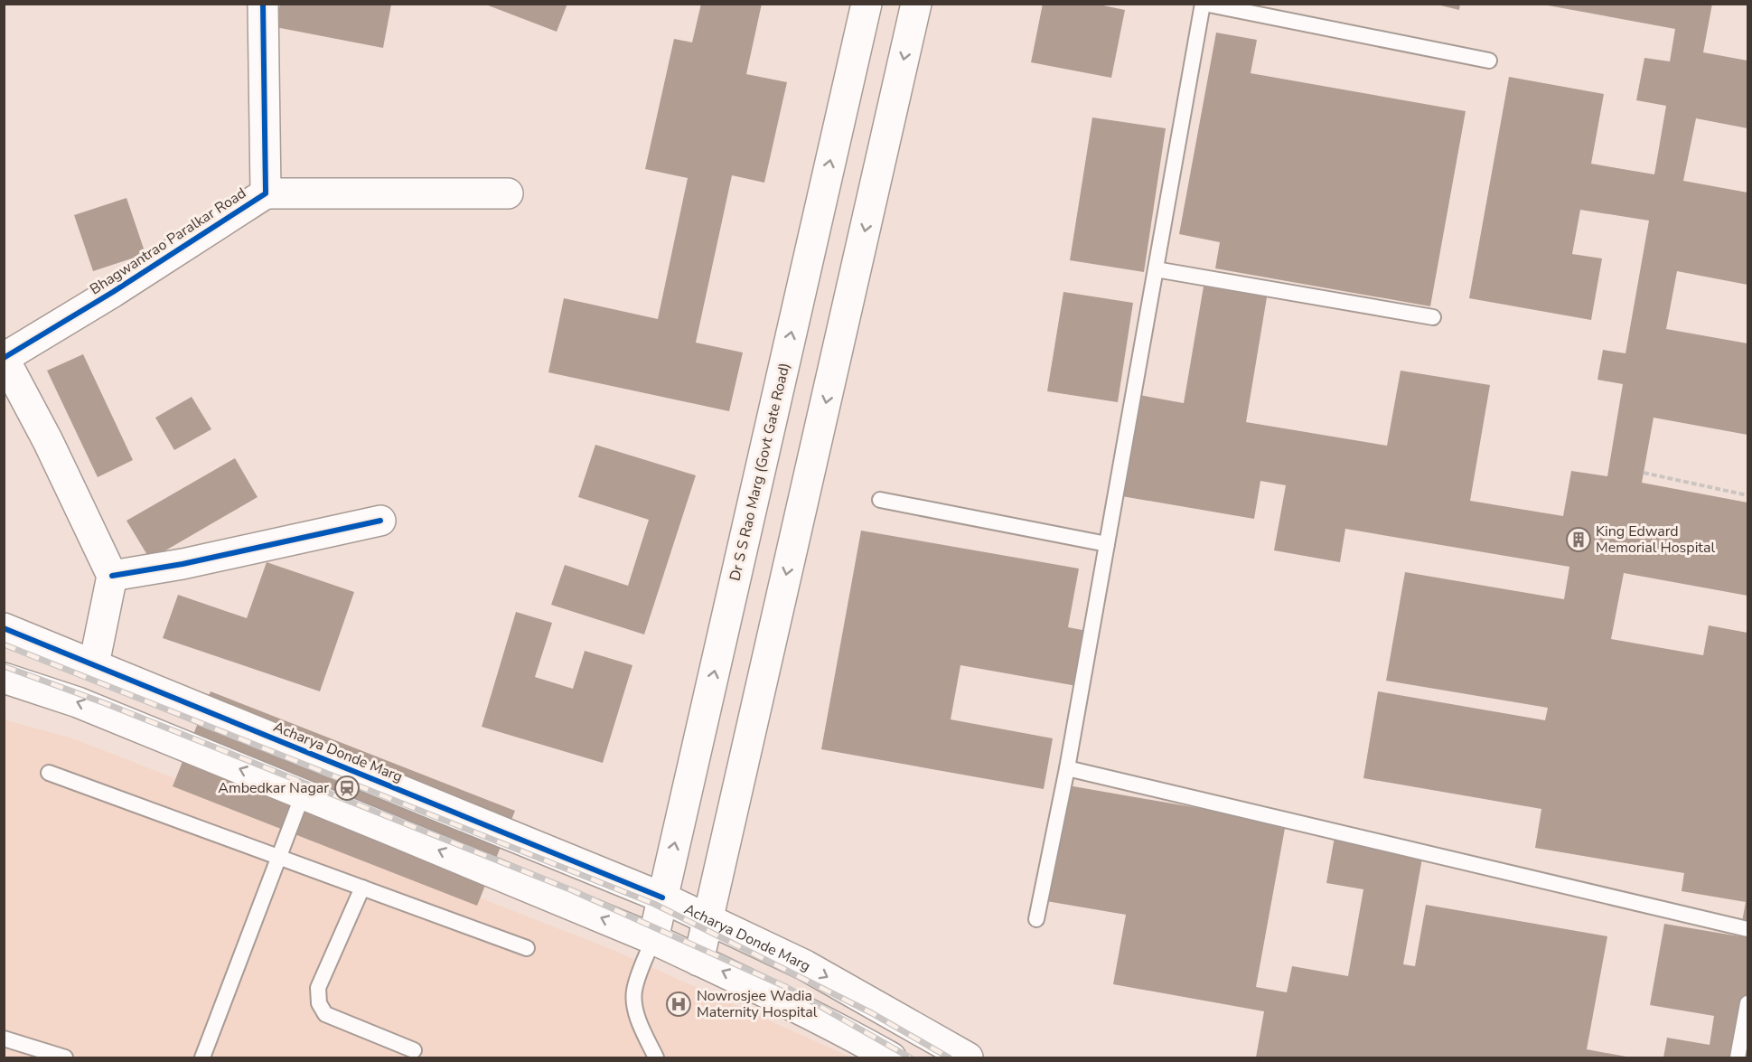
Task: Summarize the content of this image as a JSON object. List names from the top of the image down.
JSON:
{
  "streets": {
    "street": ["Bhagwantrao Paralkar Road", "Dr S S Rao Marg (Govt Gate Road)", "Acharya Donde Marg"]
  },
  "crossings": [
    ["Dr S S Rao Marg (Govt Gate Road)", "Acharya Donde Marg"]
  ],
  "places": {
    "building": ["King Edward Memorial Hospital"],
    "station": ["Ambedkar Nagar"],
    "hospital": ["Nowrosjee Wadia Maternity Hospital"]
  }
}
